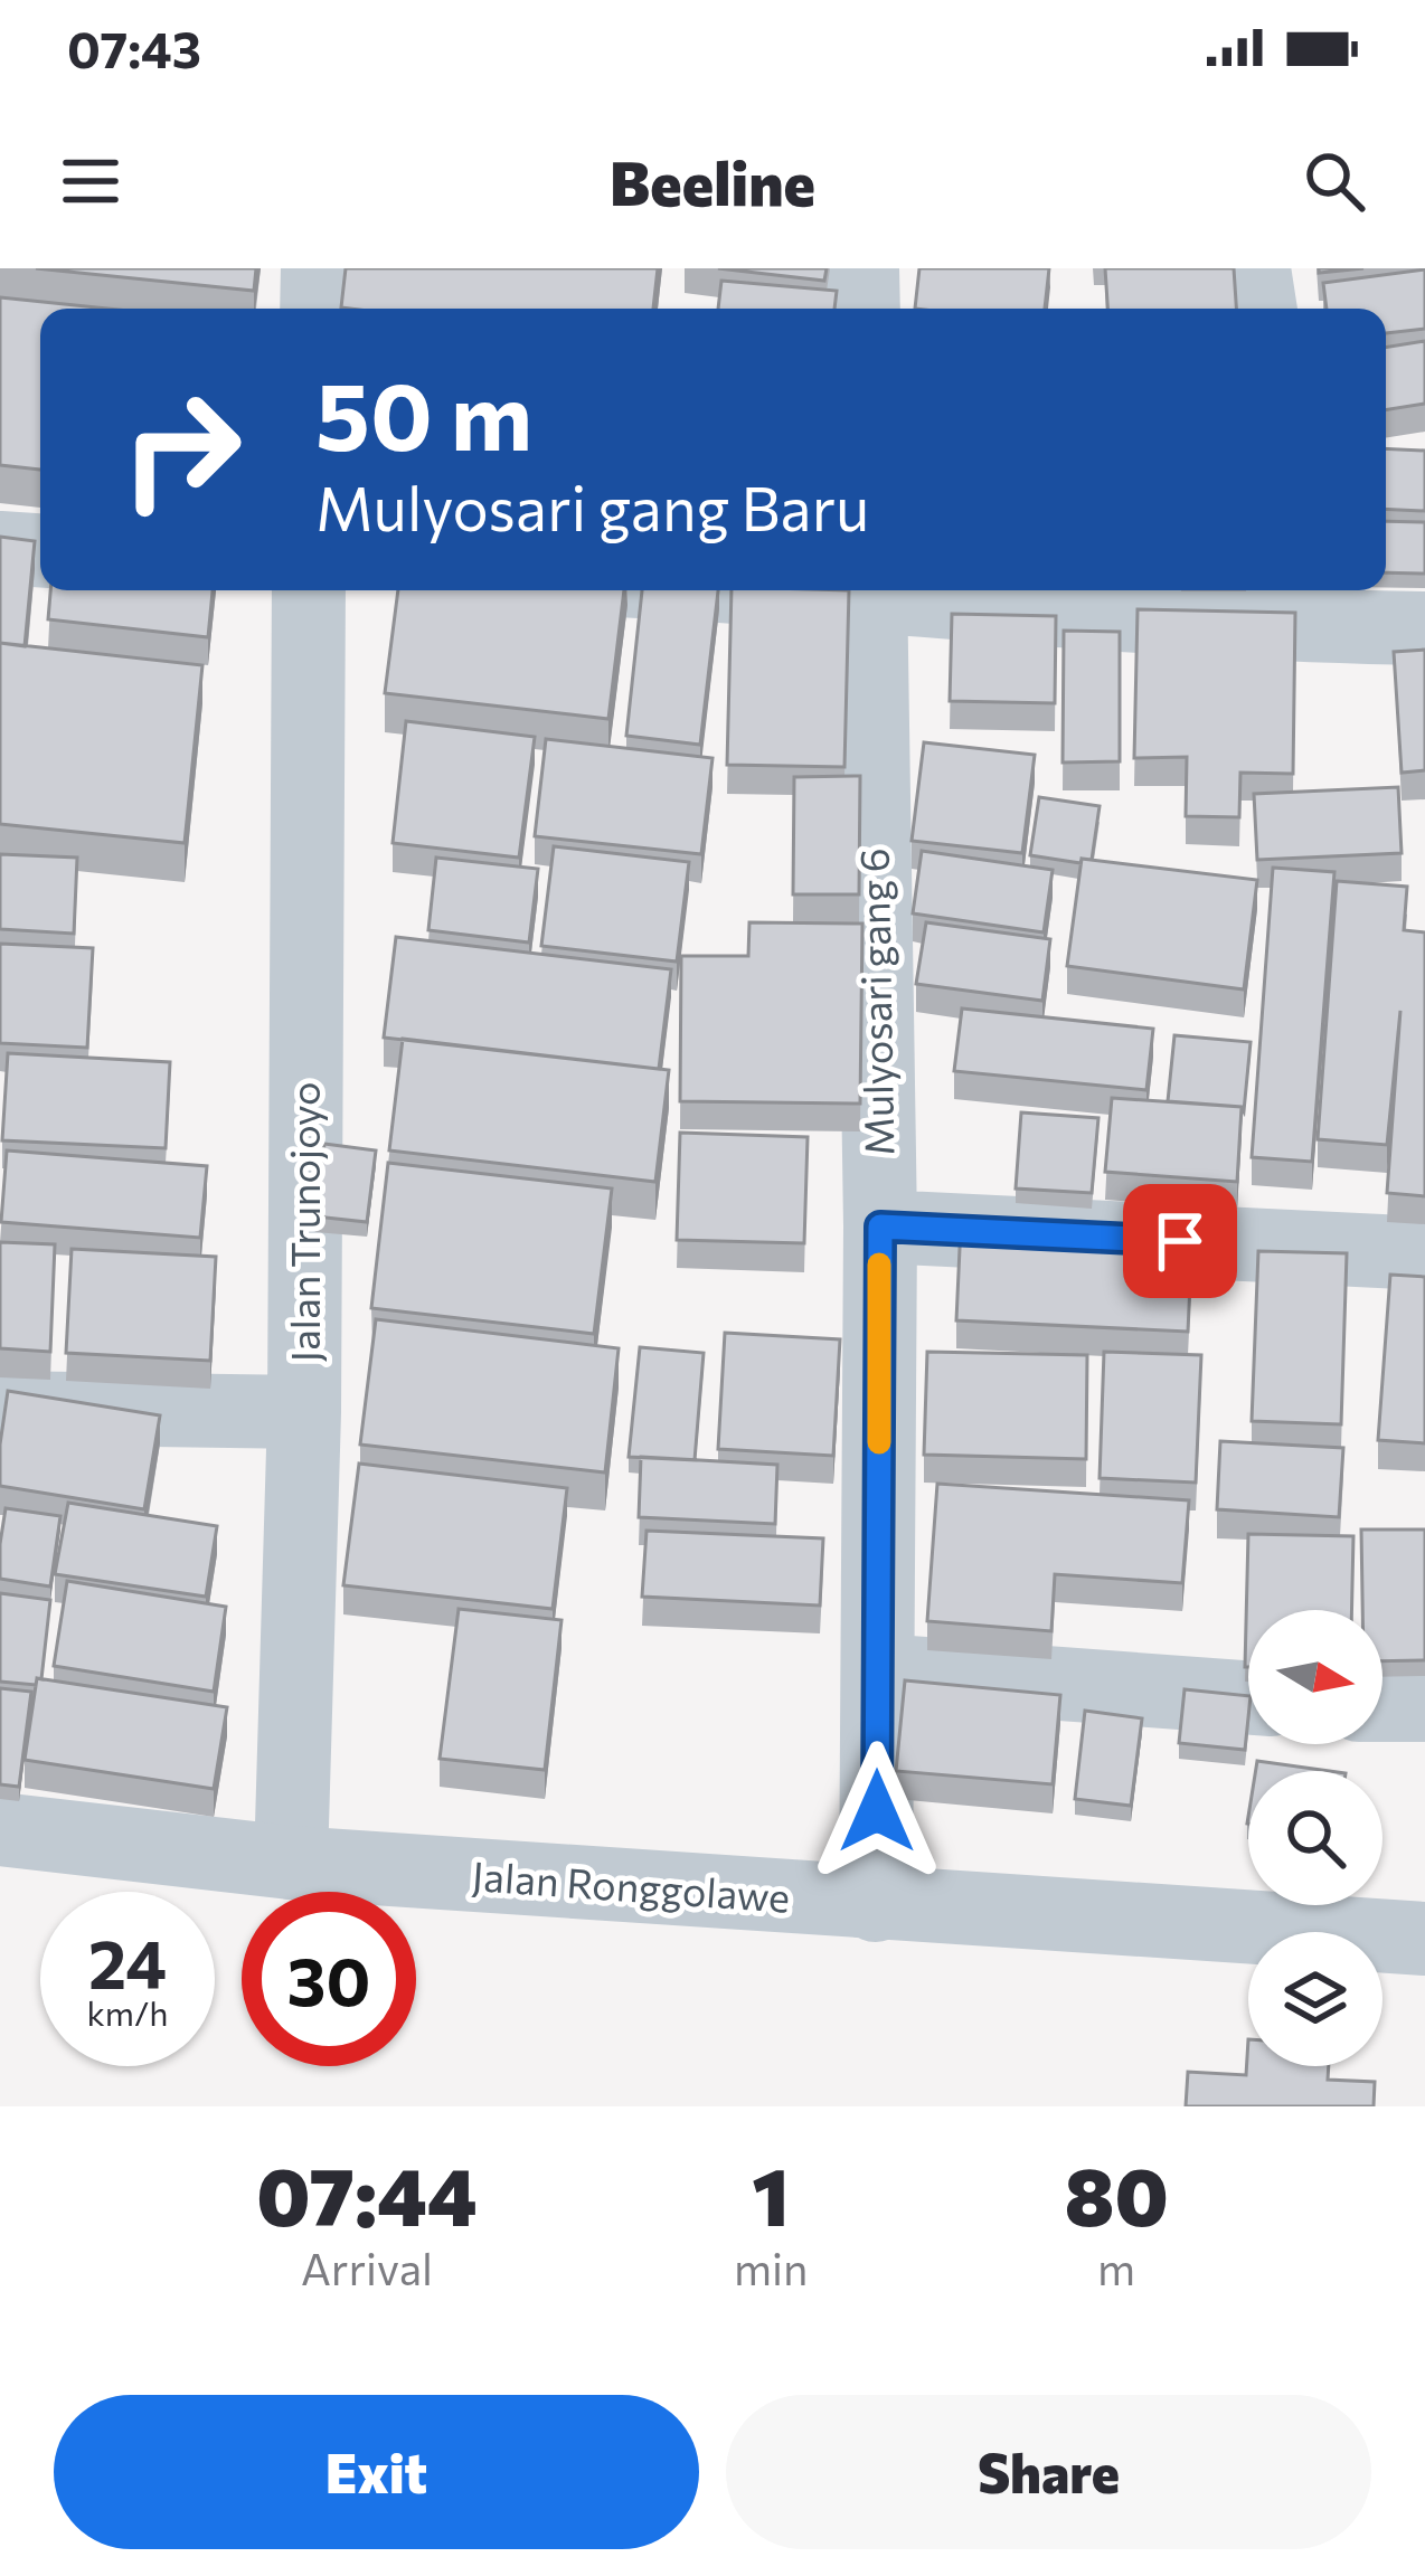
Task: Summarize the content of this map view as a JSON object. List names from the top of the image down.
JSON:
{
  "streets": {
    "street": ["Mulyosari gang 6", "Jalan Trunojoyo", "Jalan Ronggolawe"]
  },
  "crossings": [
    ["Mulyosari gang 6", "Jalan Ronggolawe"],
    ["Jalan Trunojoyo", "Jalan Ronggolawe"]
  ],
  "north": "right",
  "page": {
    "status": "07:43",
    "header": "Beeline",
    "turn": ["50 m", "Mulyosari gang Baru"],
    "speed": "24 km/h",
    "limit": "30",
    "eta": [
      "07:44",
      "Arrival",
      "1",
      "min",
      "80",
      "m"
    ],
    "buttons": ["Exit", "Share"]
  }
}
